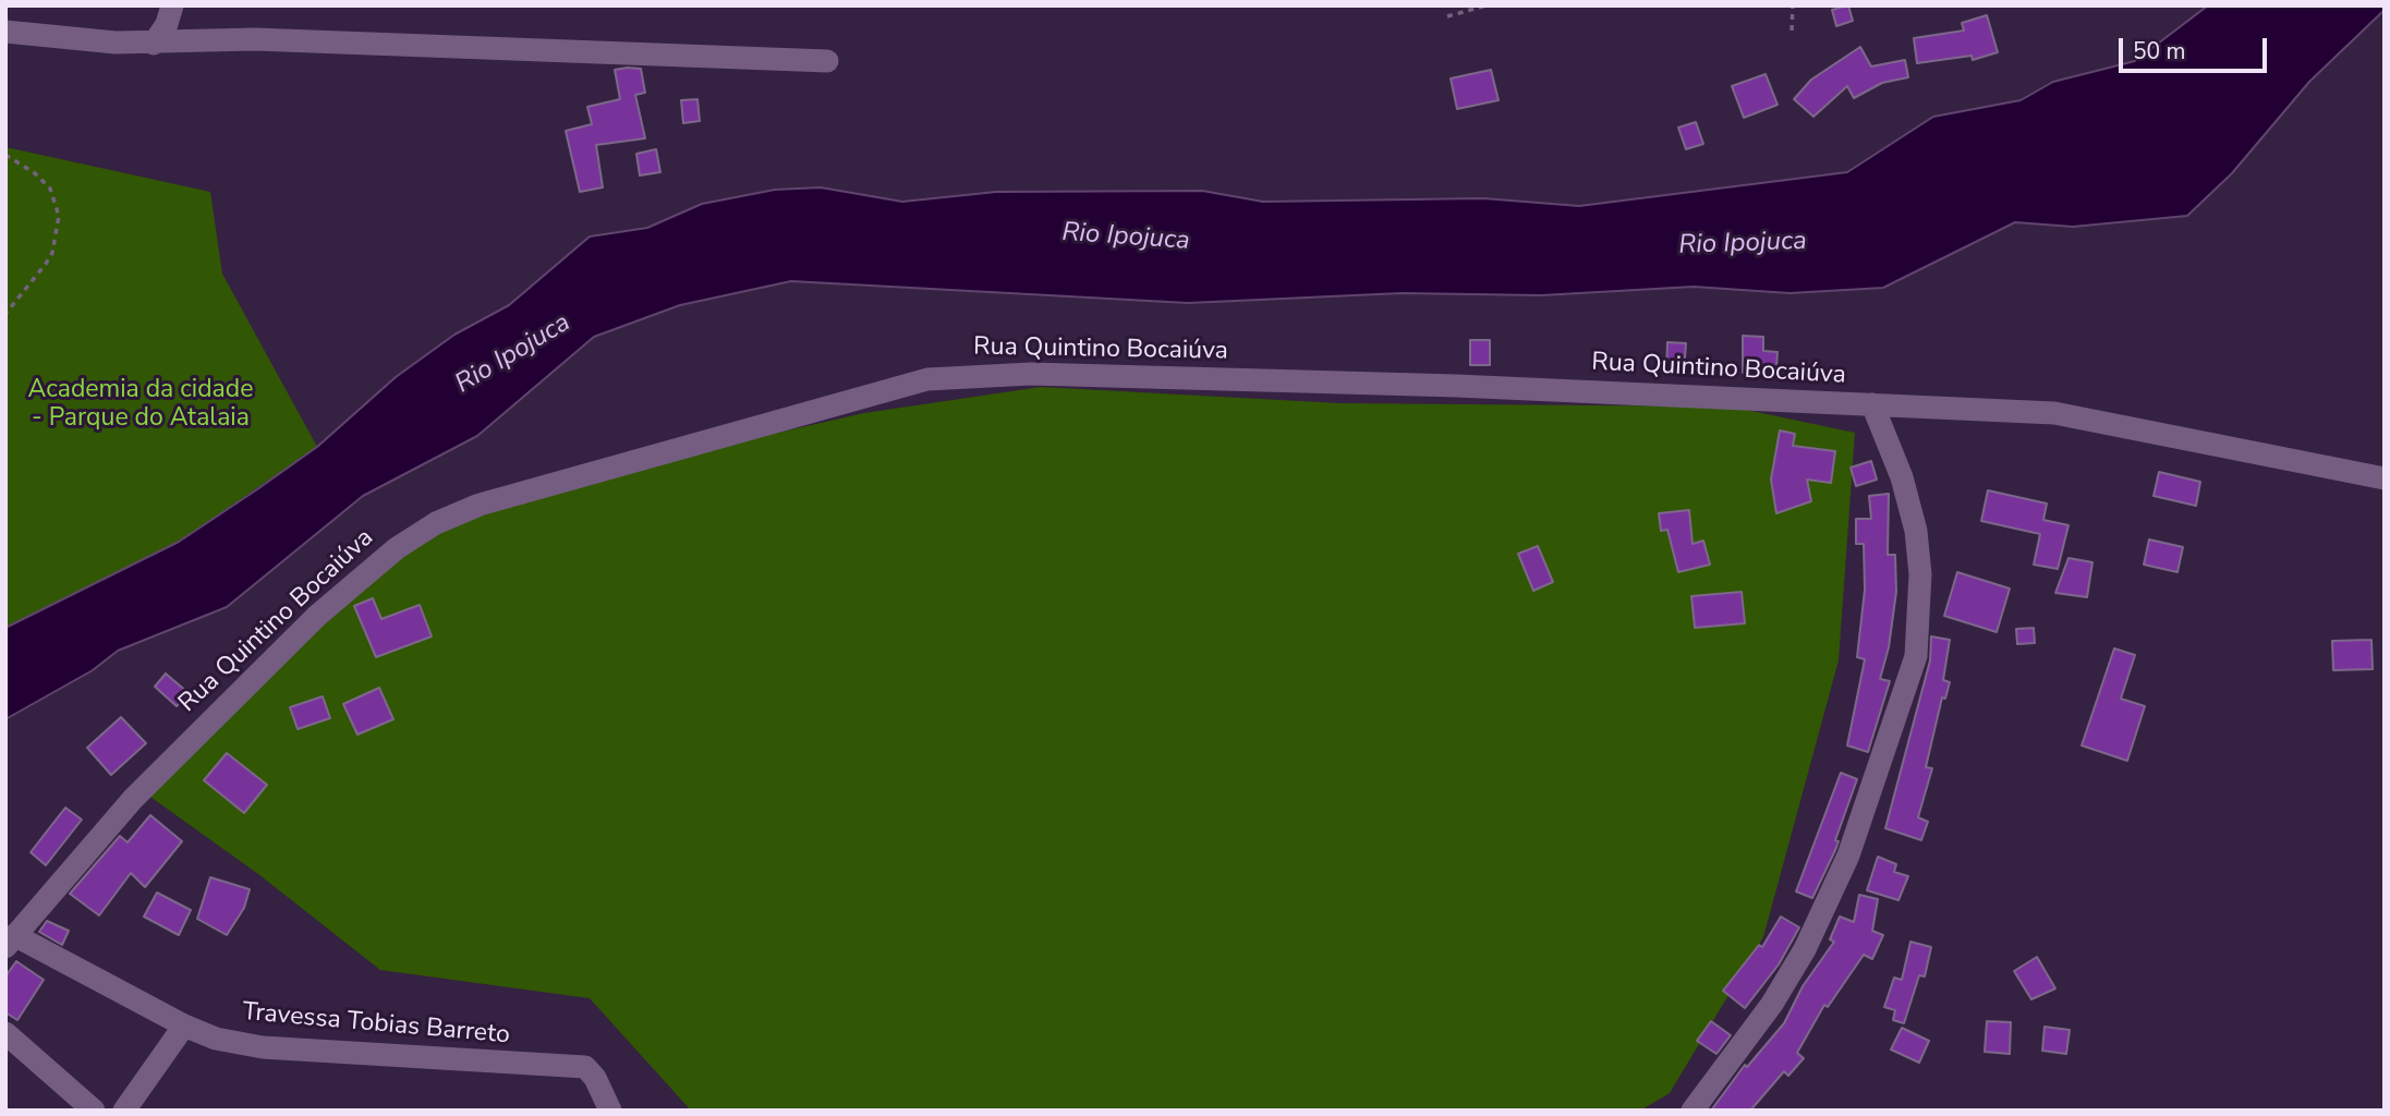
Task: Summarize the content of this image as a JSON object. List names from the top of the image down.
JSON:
{
  "streets": {
    "street": ["Rua Quintino Bocaiúva", "Travessa Tobias Barreto"]
  },
  "crossings": [
    ["Rua Quintino Bocaiúva", "Travessa Tobias Barreto"]
  ],
  "water": ["Rio Ipojuca"],
  "parks": ["Academia da cidade - Parque do Atalaia"],
  "scale_bar": "50 m"
}
